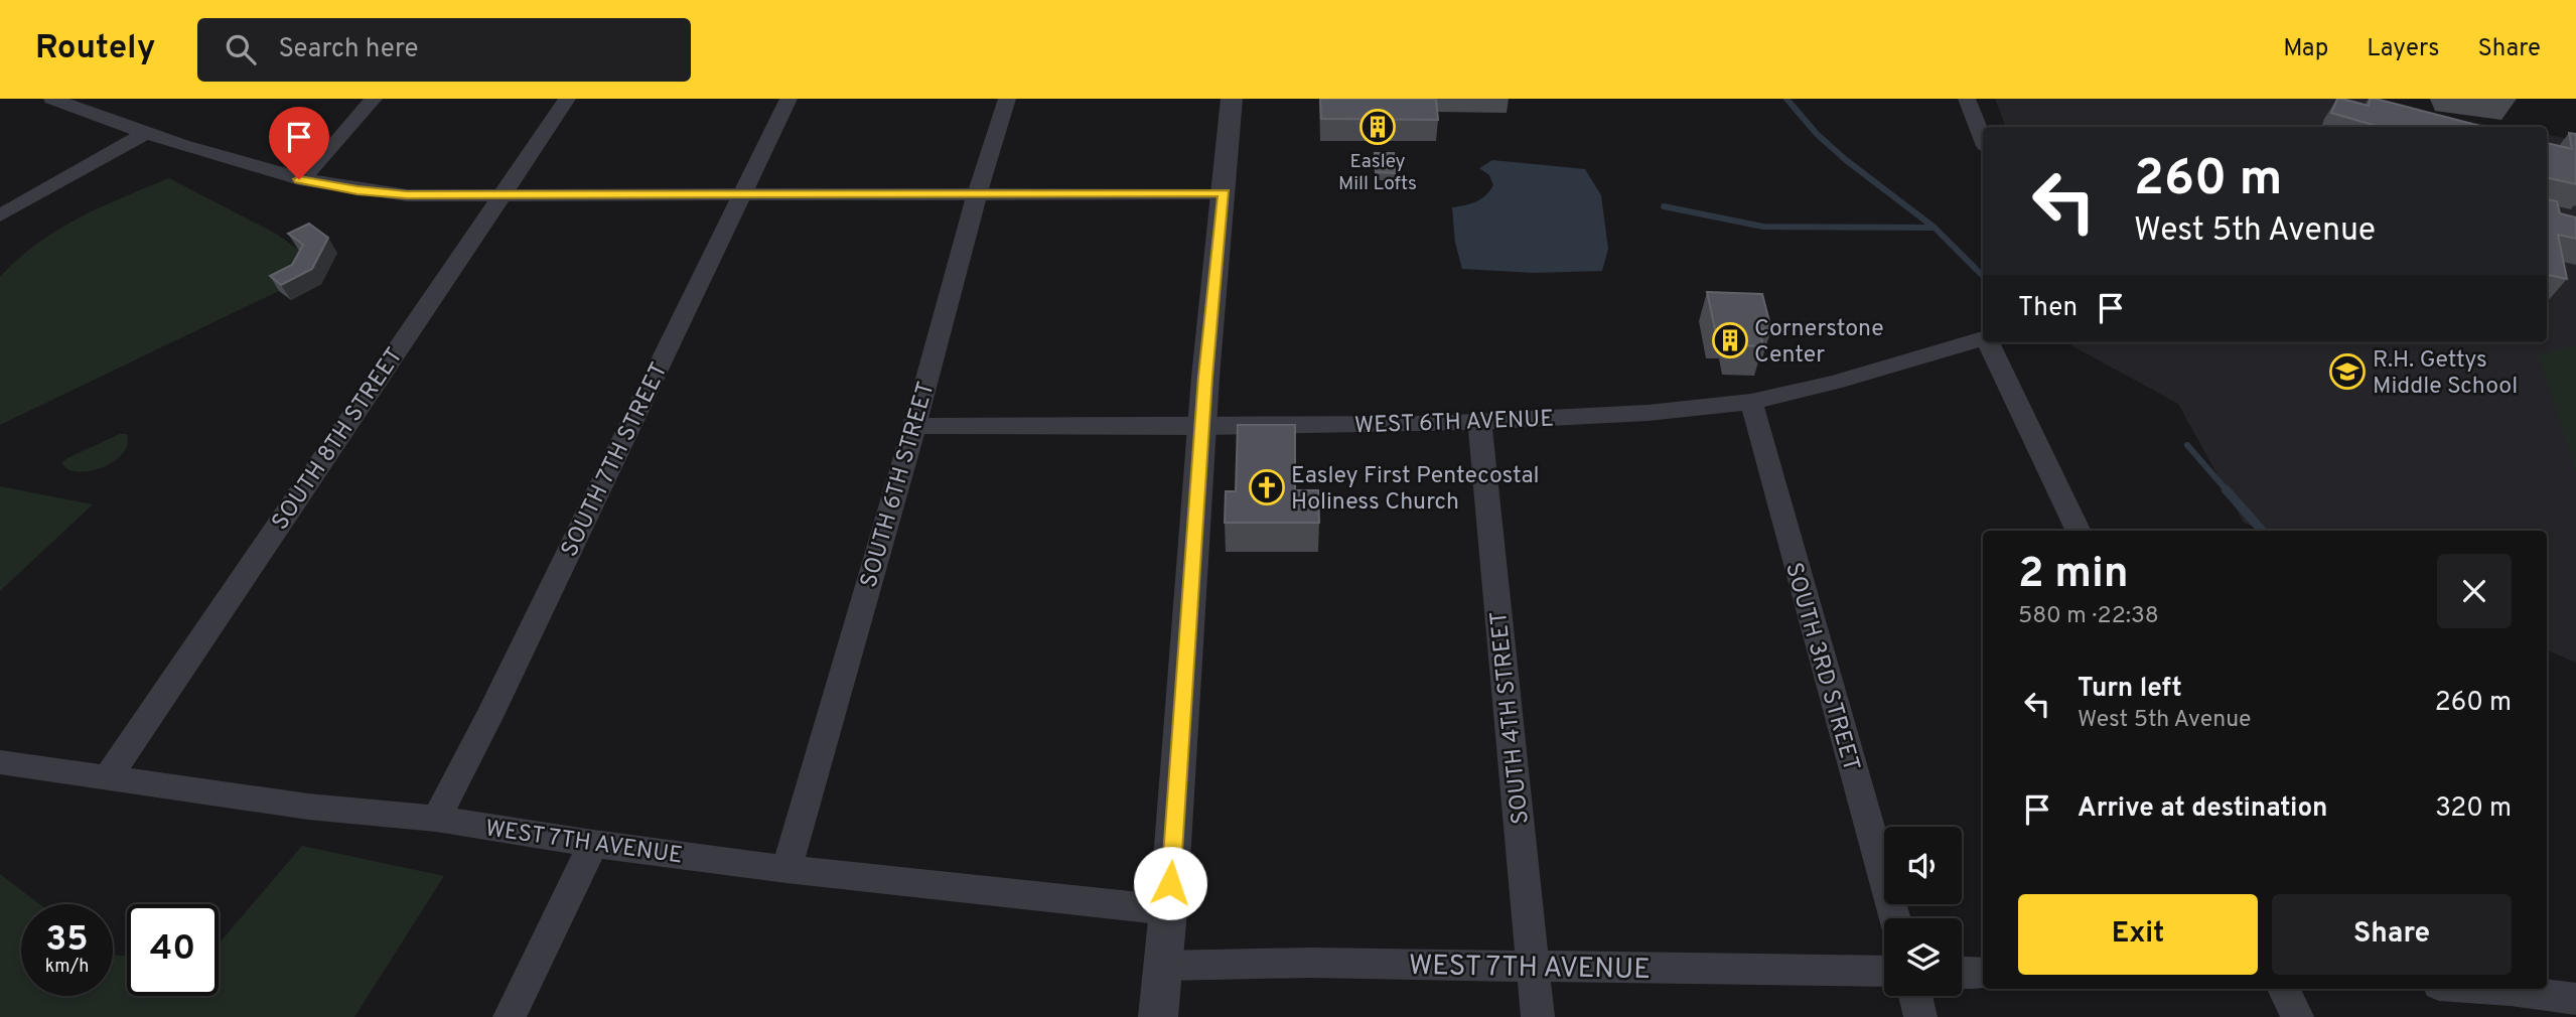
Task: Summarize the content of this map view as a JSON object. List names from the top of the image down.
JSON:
{
  "streets": {
    "street": [
      "WEST 6TH AVENUE",
      "SOUTH 8TH STREET",
      "SOUTH 7TH STREET",
      "SOUTH 6TH STREET",
      "SOUTH 3RD STREET",
      "SOUTH 4TH STREET",
      "WEST 7TH AVENUE"
    ]
  },
  "crossings": [
    ["WEST 6TH AVENUE", "SOUTH 6TH STREET"],
    ["WEST 6TH AVENUE", "SOUTH 3RD STREET"],
    ["WEST 6TH AVENUE", "SOUTH 4TH STREET"],
    ["SOUTH 8TH STREET", "WEST 7TH AVENUE"],
    ["SOUTH 7TH STREET", "WEST 7TH AVENUE"],
    ["SOUTH 6TH STREET", "WEST 7TH AVENUE"],
    ["SOUTH 4TH STREET", "WEST 7TH AVENUE"]
  ],
  "places": {
    "building": ["Easley Mill Lofts", "Cornerstone Center"],
    "school or university": ["R.H. Gettys Middle School"],
    "church": ["Easley First Pentecostal Holiness Church"]
  },
  "page": {
    "header": "Routely",
    "search": "Search here",
    "nav": ["Map", "Layers", "Share"],
    "turn": ["260 m", "West 5th Avenue"],
    "then": "Then",
    "heading": ["2 min", "580 m · 22:38"],
    "list": [
      {
        "name": "Turn left",
        "note": "West 5th Avenue",
        "value": "260 m"
      },
      {
        "name": "Arrive at destination",
        "value": "320 m"
      }
    ],
    "buttons": ["Exit", "Share"],
    "speed": "35 km/h",
    "limit": "40"
  }
}
